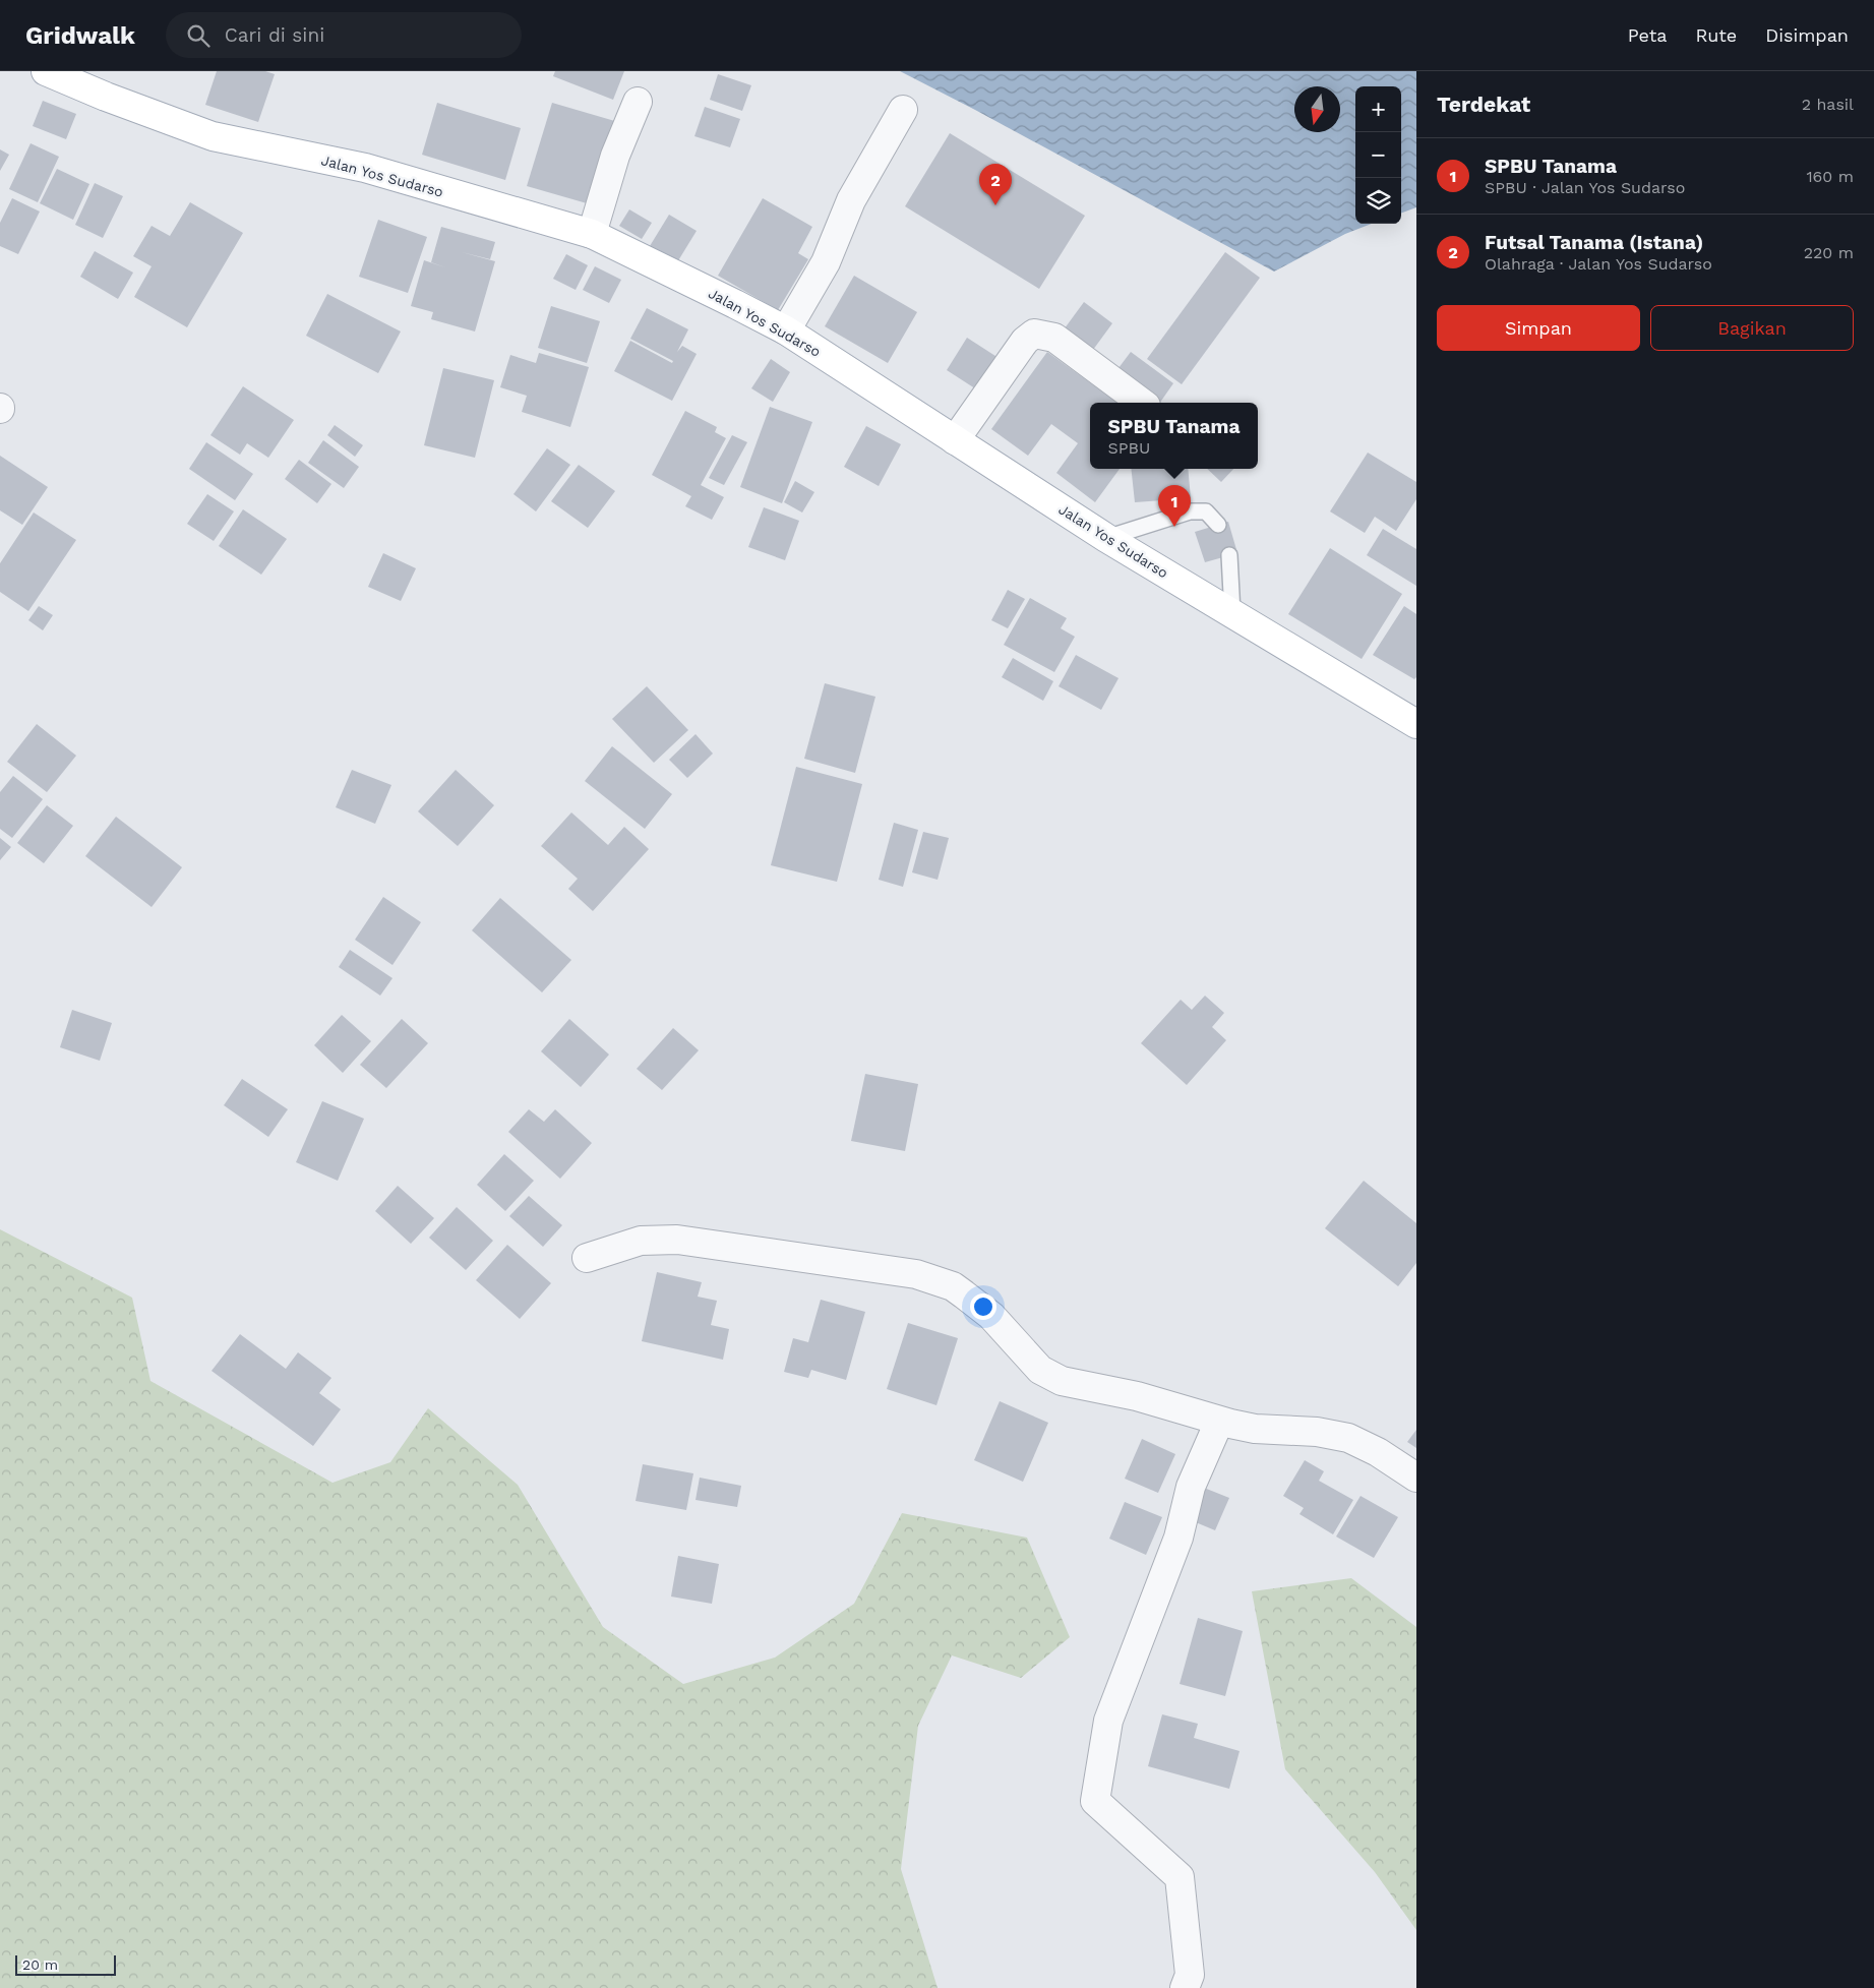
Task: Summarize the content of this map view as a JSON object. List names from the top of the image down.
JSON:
{
  "streets": {
    "main road": ["Jalan Yos Sudarso"]
  },
  "scale_bar": "20 m",
  "north": "bottom",
  "page": {
    "header": "Gridwalk",
    "search": "Cari di sini",
    "nav": ["Peta", "Rute", "Disimpan"],
    "heading": ["Terdekat", "2 hasil"],
    "map_buttons": ["+", "−"],
    "list": [
      {
        "mark": "1",
        "name": "SPBU Tanama",
        "note": "SPBU · Jalan Yos Sudarso",
        "value": "160 m"
      },
      {
        "mark": "2",
        "name": "Futsal Tanama (Istana)",
        "note": "Olahraga · Jalan Yos Sudarso",
        "value": "220 m"
      }
    ],
    "pins": ["2", "1"],
    "buttons": ["Simpan", "Bagikan"],
    "popup": ["SPBU Tanama", "SPBU"],
    "scale": "20 m"
  }
}
